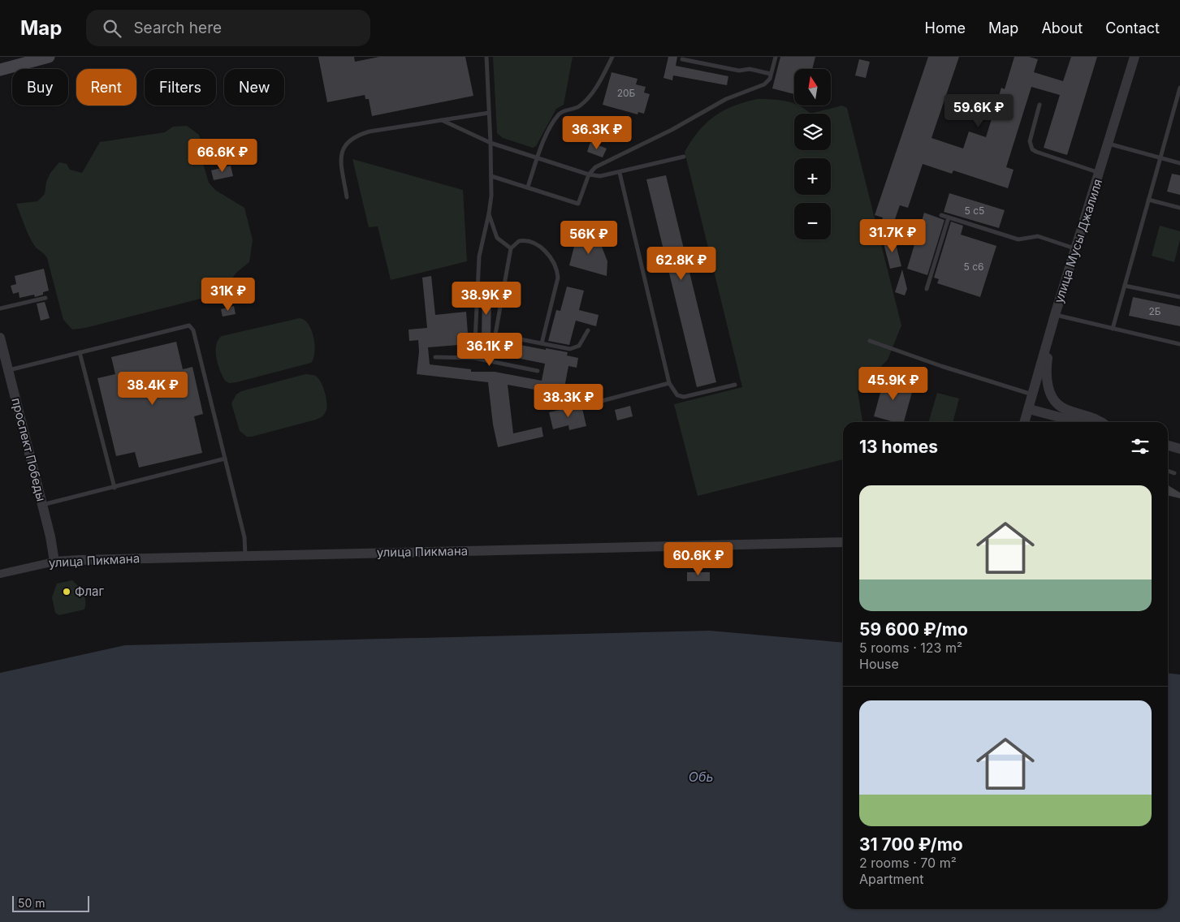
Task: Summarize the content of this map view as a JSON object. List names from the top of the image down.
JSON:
{
  "streets": {
    "street": ["улица Мусы Джалиля", "проспект Победы", "улица Пикмана"]
  },
  "crossings": [
    ["проспект Победы", "улица Пикмана"]
  ],
  "water": ["Обь"],
  "places": ["Флаг"],
  "house_numbers": [
    "20Б",
    "5 с5",
    "5 с6",
    "2Б"
  ],
  "scale_bar": "50 m",
  "north": "top",
  "page": {
    "header": "Map",
    "search": "Search here",
    "nav": [
      "Home",
      "Map",
      "About",
      "Contact"
    ],
    "map_buttons": ["+", "−"],
    "chip": [
      "Buy",
      "Rent",
      "Filters",
      "New"
    ],
    "price": [
      "59.6K ₽",
      "36.3K ₽",
      "66.6K ₽",
      "31.7K ₽",
      "56K ₽",
      "62.8K ₽",
      "31K ₽",
      "38.9K ₽",
      "36.1K ₽",
      "45.9K ₽",
      "38.4K ₽",
      "38.3K ₽",
      "60.6K ₽"
    ],
    "heading": "13 homes",
    "list": [
      {
        "name": "59 600 ₽/mo",
        "note": "5 rooms · 123 m² · House"
      },
      {
        "name": "31 700 ₽/mo",
        "note": "2 rooms · 70 m² · Apartment"
      }
    ],
    "scale": "50 m"
  }
}
